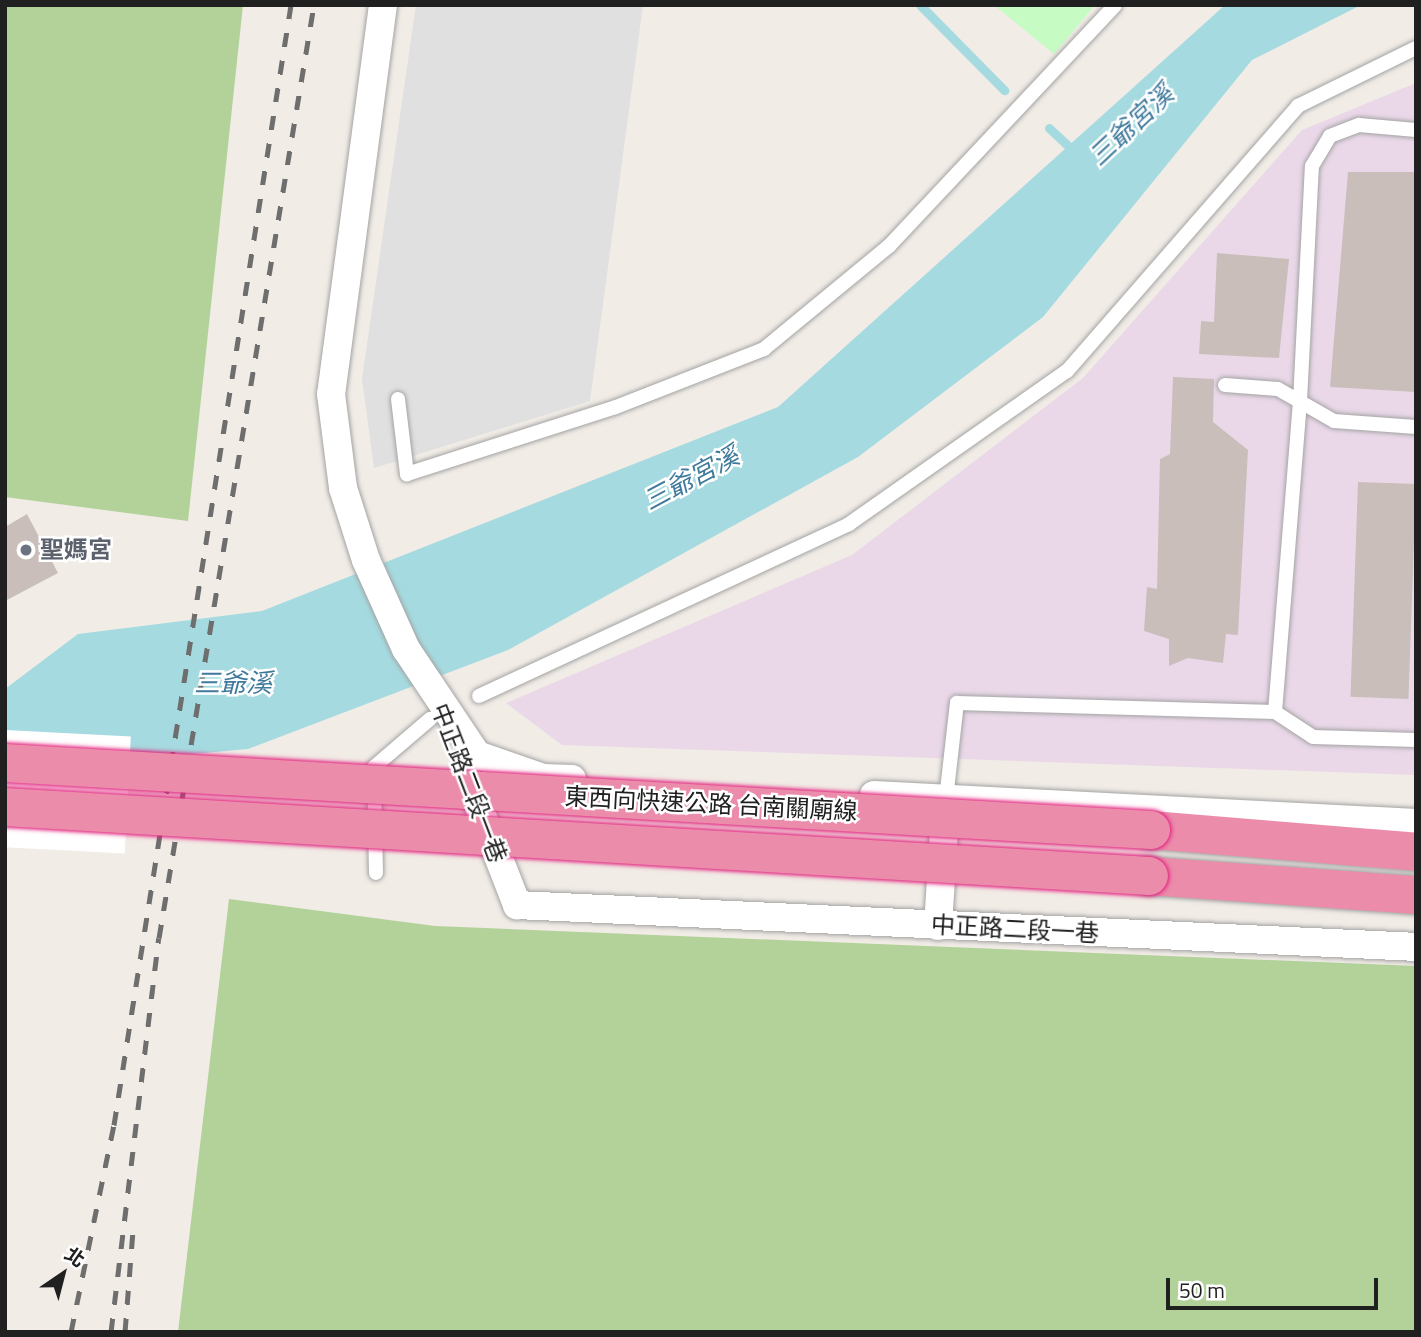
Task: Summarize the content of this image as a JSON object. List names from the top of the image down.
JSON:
{
  "streets": {
    "highway": ["東西向快速公路 台南關廟線"],
    "street": ["中正路二段一巷"]
  },
  "water": ["三爺宮溪", "三爺溪"],
  "places": ["聖媽宮"],
  "scale_bar": "50 m",
  "north": "top right"
}
